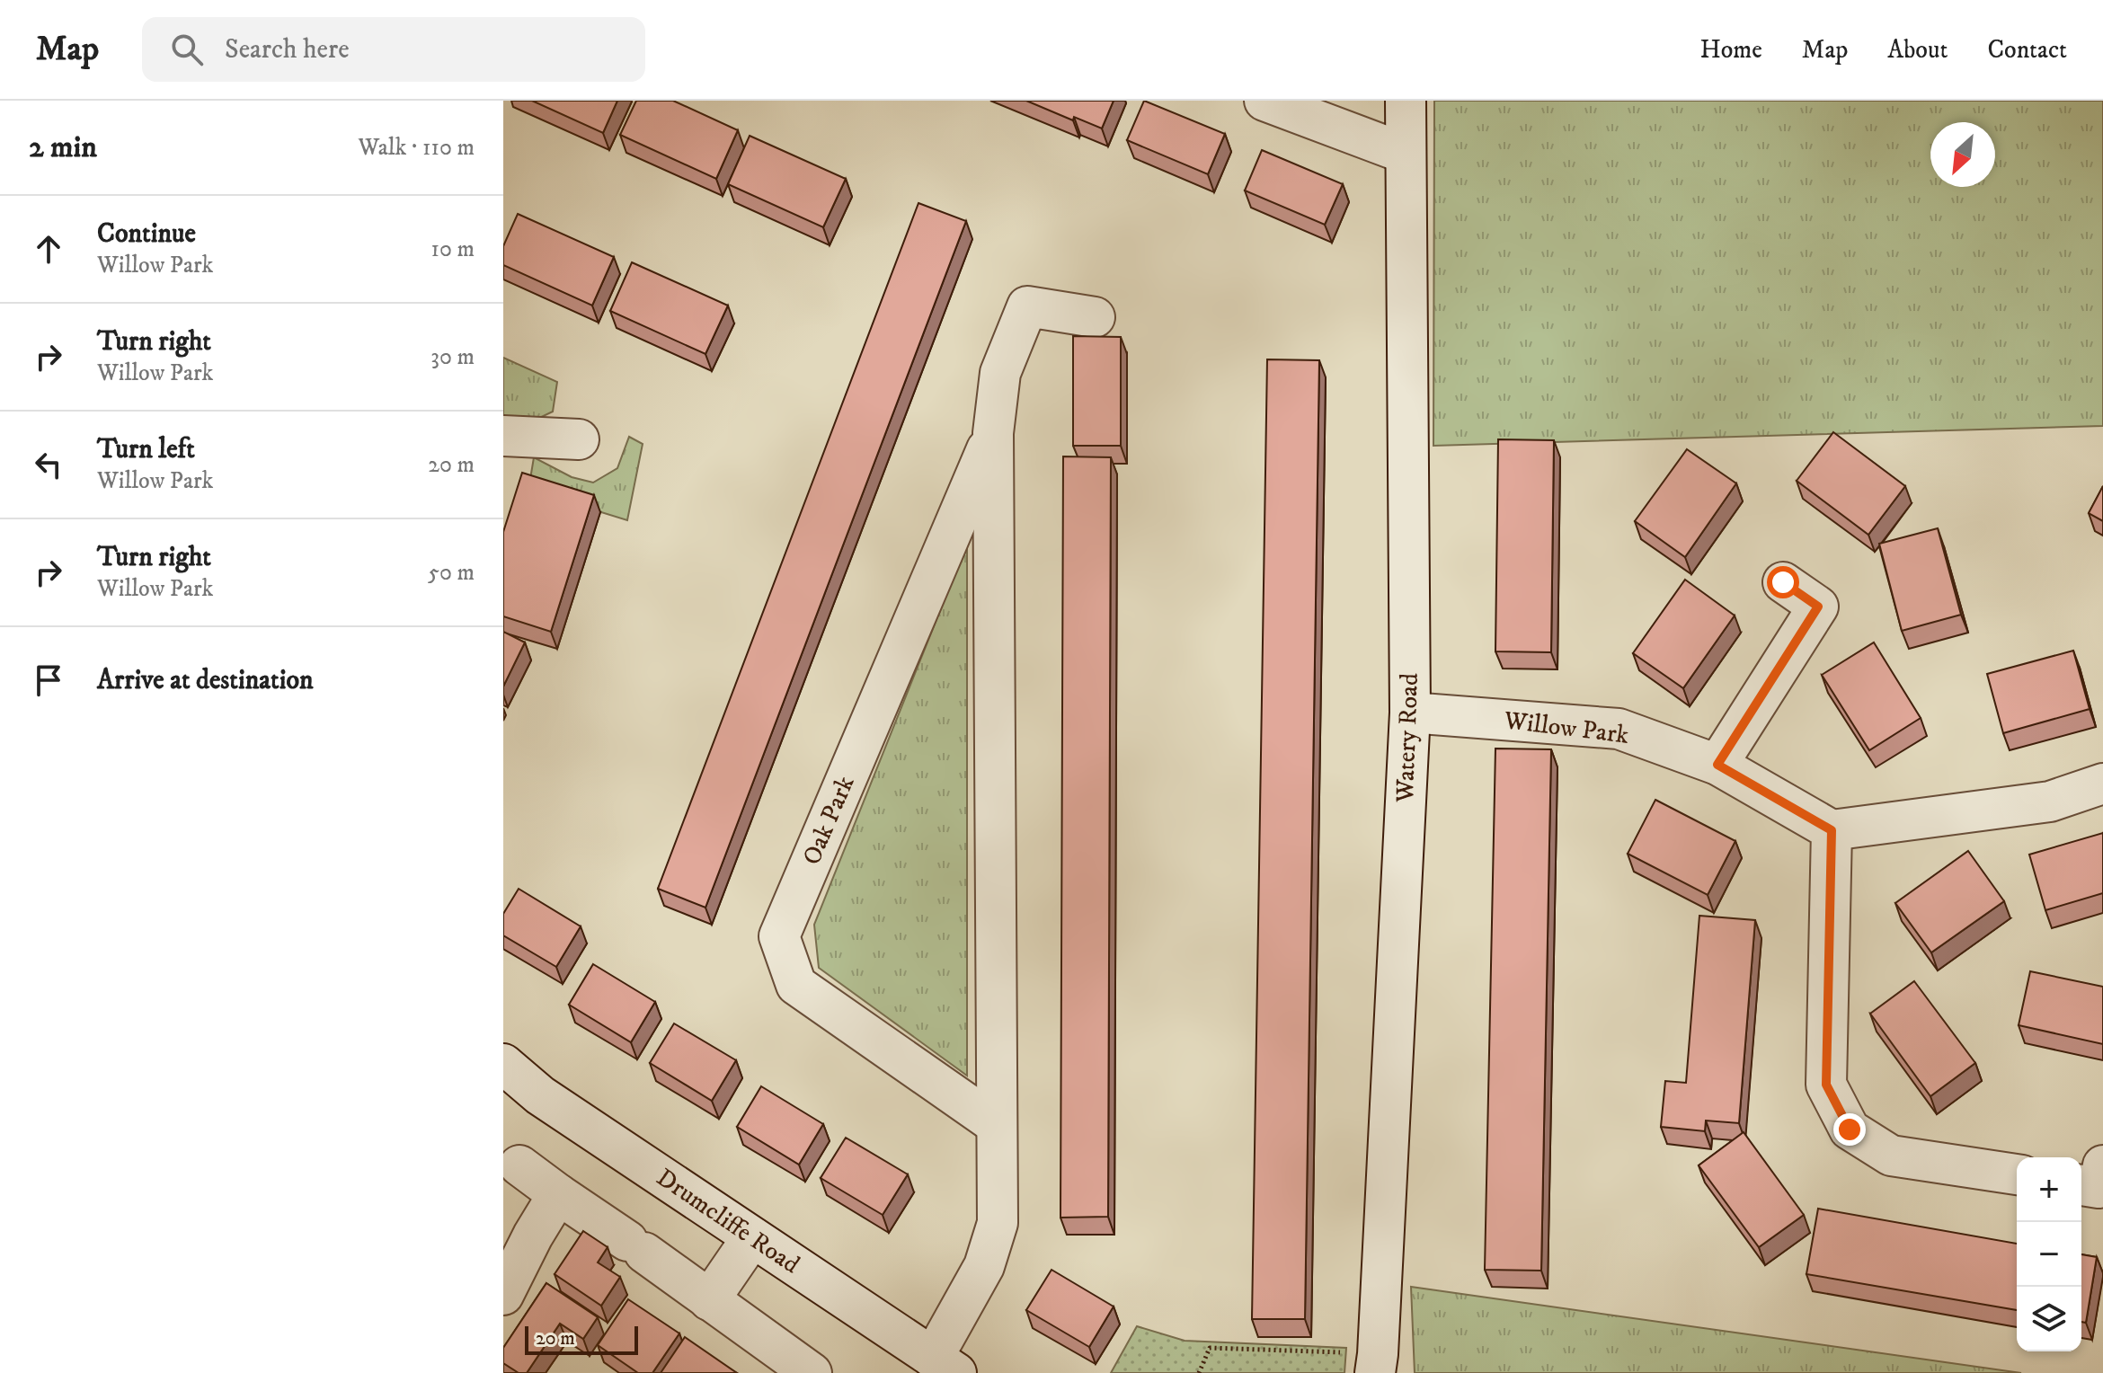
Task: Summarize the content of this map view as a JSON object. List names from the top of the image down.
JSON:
{
  "streets": {
    "street": [
      "Willow Park",
      "Watery Road",
      "Oak Park",
      "Drumcliffe Road"
    ]
  },
  "crossings": [
    ["Willow Park", "Watery Road"],
    ["Oak Park", "Drumcliffe Road"]
  ],
  "scale_bar": "20 m",
  "north": "bottom left",
  "page": {
    "header": "Map",
    "search": "Search here",
    "nav": [
      "Home",
      "Map",
      "About",
      "Contact"
    ],
    "heading": ["2 min", "Walk · 110 m"],
    "list": [
      ["Continue", "Willow Park", "10 m"],
      ["Turn right", "Willow Park", "30 m"],
      ["Turn left", "Willow Park", "20 m"],
      ["Turn right", "Willow Park", "50 m"],
      "Arrive at destination"
    ],
    "map_buttons": ["+", "−"],
    "scale": "20 m"
  }
}
